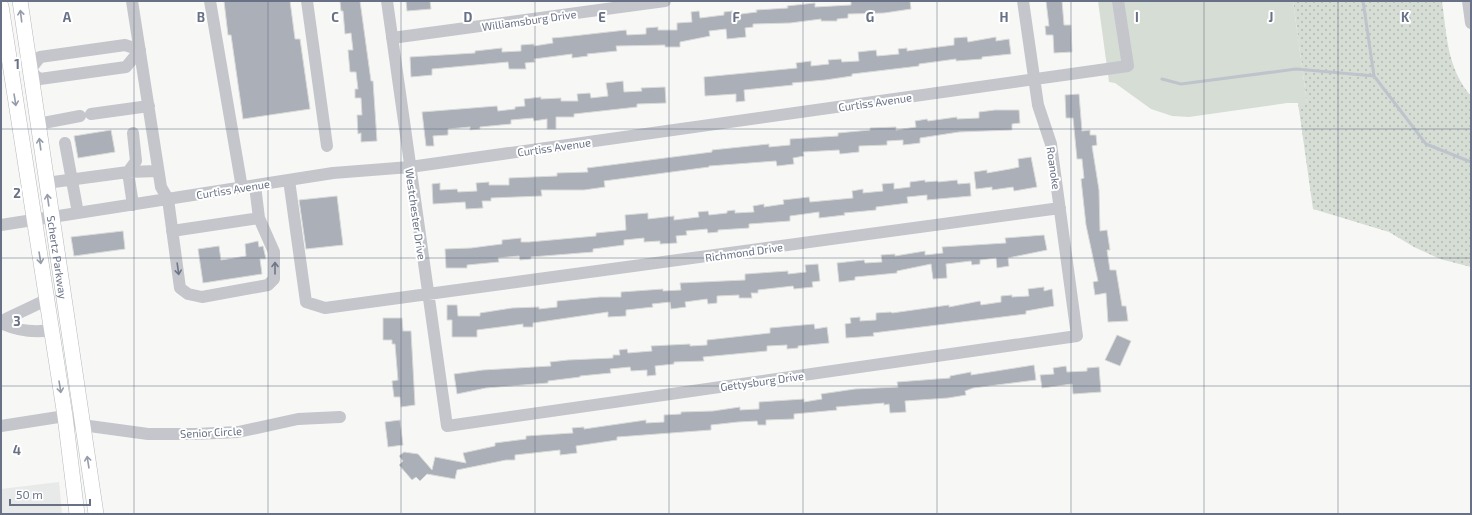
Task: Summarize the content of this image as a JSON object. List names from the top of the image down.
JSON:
{
  "streets": {
    "main road": ["Schertz Parkway"],
    "street": [
      "Williamsburg Drive",
      "Curtiss Avenue",
      "Roanoke",
      "Westchester Drive",
      "Richmond Drive",
      "Gettysburg Drive",
      "Senior Circle"
    ]
  },
  "crossings": [
    ["Williamsburg Drive", "Westchester Drive"],
    ["Curtiss Avenue", "Roanoke"],
    ["Curtiss Avenue", "Westchester Drive"],
    ["Curtiss Avenue", "Richmond Drive"],
    ["Curtiss Avenue", "Schertz Parkway"],
    ["Roanoke", "Richmond Drive"],
    ["Roanoke", "Gettysburg Drive"],
    ["Westchester Drive", "Richmond Drive"],
    ["Westchester Drive", "Gettysburg Drive"],
    ["Schertz Parkway", "Senior Circle"]
  ],
  "scale_bar": "50 m",
  "grid": {
    "columns": [
      "A",
      "B",
      "C",
      "D",
      "E",
      "F",
      "G",
      "H",
      "I",
      "J",
      "K"
    ],
    "rows": [
      "1",
      "2",
      "3",
      "4"
    ]
  }
}
